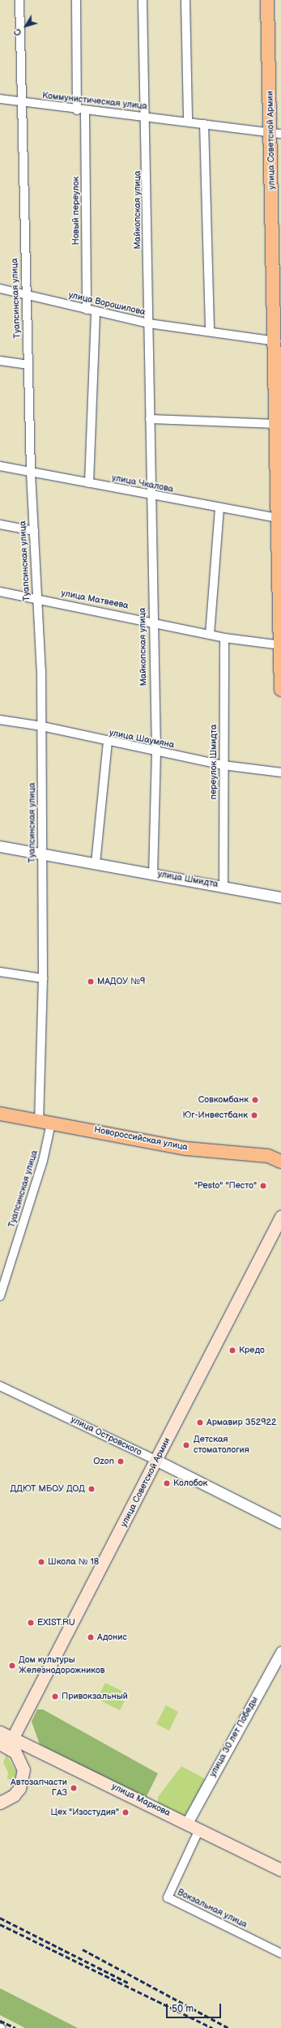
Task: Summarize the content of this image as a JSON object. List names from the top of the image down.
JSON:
{
  "streets": {
    "main road": ["улица Советской Армии", "Новороссийская улица", "улица Маркова"],
    "street": [
      "Коммунистическая улица",
      "Майкопская улица",
      "Новый переулок",
      "Туапсинская улица",
      "улица Ворошилова",
      "улица Чкалова",
      "улица Матвеева",
      "улица Шаумяна",
      "переулок Шмидта",
      "улица Шмидта",
      "улица Островского",
      "улица 30 лет Победы",
      "Вокзальная улица"
    ]
  },
  "crossings": [
    ["Коммунистическая улица", "улица Советской Армии"],
    ["Коммунистическая улица", "Майкопская улица"],
    ["Коммунистическая улица", "Новый переулок"],
    ["Коммунистическая улица", "Туапсинская улица"],
    ["улица Советской Армии", "улица Ворошилова"],
    ["улица Советской Армии", "улица Чкалова"],
    ["улица Советской Армии", "улица Матвеева"],
    ["улица Советской Армии", "улица Островского"],
    ["улица Советской Армии", "улица Маркова"],
    ["Майкопская улица", "улица Ворошилова"],
    ["Майкопская улица", "улица Чкалова"],
    ["Майкопская улица", "улица Матвеева"],
    ["Майкопская улица", "улица Шаумяна"],
    ["Майкопская улица", "улица Шмидта"],
    ["Новый переулок", "улица Ворошилова"],
    ["Туапсинская улица", "улица Ворошилова"],
    ["Туапсинская улица", "улица Чкалова"],
    ["Туапсинская улица", "улица Матвеева"],
    ["Туапсинская улица", "улица Шаумяна"],
    ["Туапсинская улица", "улица Шмидта"],
    ["Туапсинская улица", "Новороссийская улица"],
    ["улица Матвеева", "переулок Шмидта"],
    ["улица Шаумяна", "переулок Шмидта"],
    ["переулок Шмидта", "улица Шмидта"],
    ["улица 30 лет Победы", "улица Маркова"],
    ["улица Маркова", "Вокзальная улица"]
  ],
  "places": [
    "МАДОУ №9",
    "Совкомбанк",
    "Юг-Инвестбанк",
    "\"Pesto\" \"Песто\"",
    "Кредо",
    "Армавир 352922",
    "Детская стоматология",
    "Ozon",
    "Колобок",
    "ДДЮТ МБОУ ДОД",
    "Школа № 18",
    "EXIST.RU",
    "Адонис",
    "Дом культуры Железнодорожников",
    "Привокзальный",
    "Автозапчасти ГАЗ",
    "Цех \"Изостудия\""
  ],
  "scale_bar": "50 m",
  "north": "bottom left"
}
